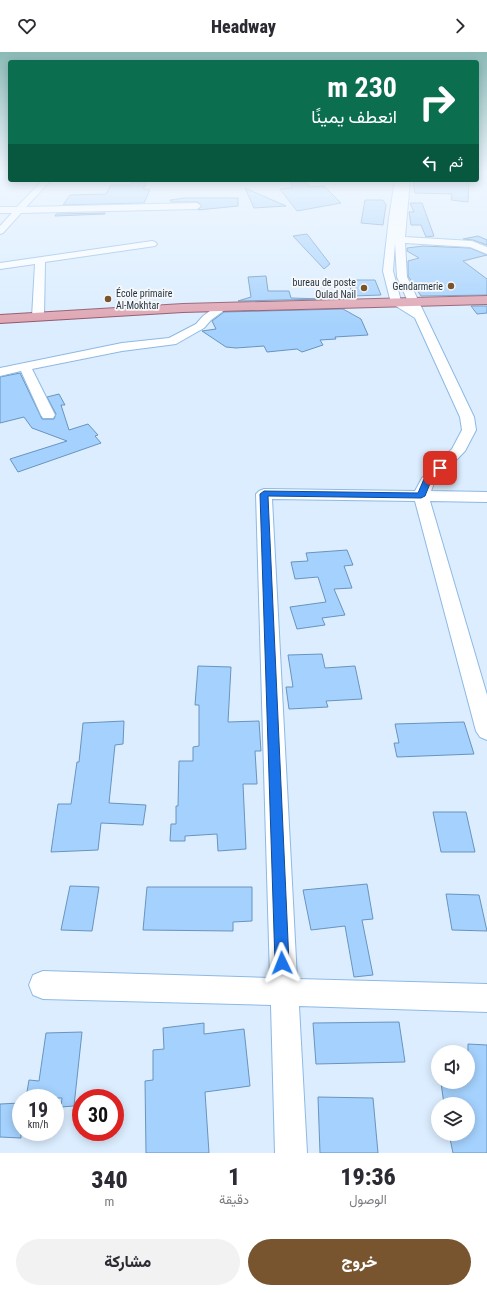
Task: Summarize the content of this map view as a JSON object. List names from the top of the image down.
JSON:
{
  "places": ["Gendarmerie", "bureau de poste Oulad Nail", "École primaire Al-Mokhtar"],
  "page": {
    "header": "Headway",
    "turn": ["230 m", "انعطف يمينًا"],
    "then": "ثم",
    "speed": "19 km/h",
    "limit": "30",
    "eta": [
      "19:36",
      "الوصول",
      "1",
      "دقيقة",
      "340",
      "m"
    ],
    "buttons": ["خروج", "مشاركة"]
  }
}
